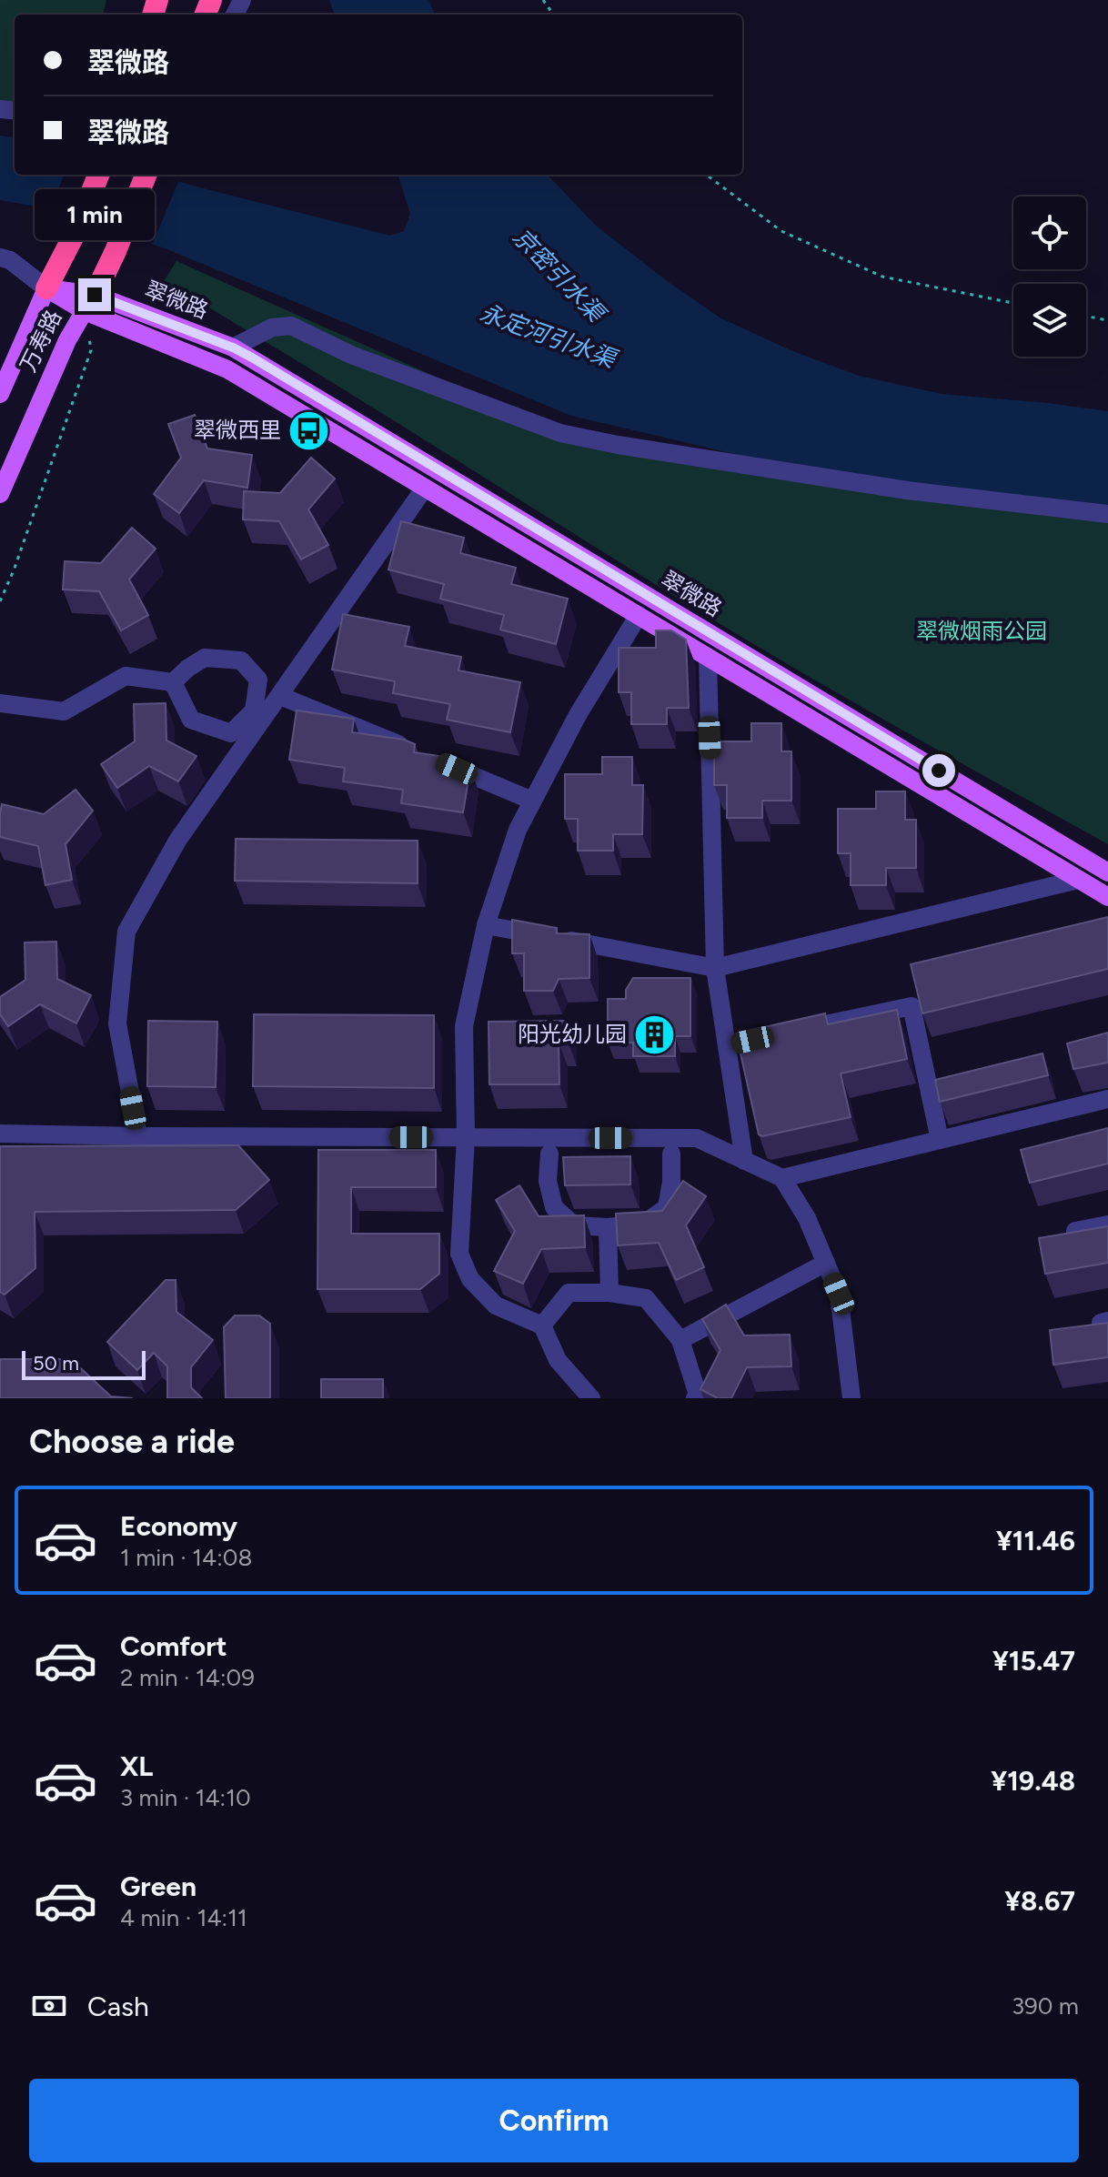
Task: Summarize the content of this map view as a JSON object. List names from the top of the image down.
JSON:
{
  "streets": {
    "highway": ["万寿路"],
    "main road": ["翠微路"]
  },
  "crossings": [
    ["翠微路", "万寿路"]
  ],
  "water": ["京密引水渠", "永定河引水渠"],
  "parks": ["翠微烟雨公园"],
  "places": {
    "bus stop": ["翠微西里"],
    "building": ["阳光幼儿园"]
  },
  "scale_bar": "50 m",
  "page": {
    "banner": ["翠微路", "翠微路"],
    "bubble": "1 min",
    "scale": "50 m",
    "heading": "Choose a ride",
    "list": [
      {
        "name": "Economy",
        "note": "1 min · 14:08",
        "value": "¥11.46"
      },
      {
        "name": "Comfort",
        "note": "2 min · 14:09",
        "value": "¥15.47"
      },
      {
        "name": "XL",
        "note": "3 min · 14:10",
        "value": "¥19.48"
      },
      {
        "name": "Green",
        "note": "4 min · 14:11",
        "value": "¥8.67"
      }
    ],
    "pay": ["Cash", "390 m"],
    "buttons": "Confirm"
  }
}
